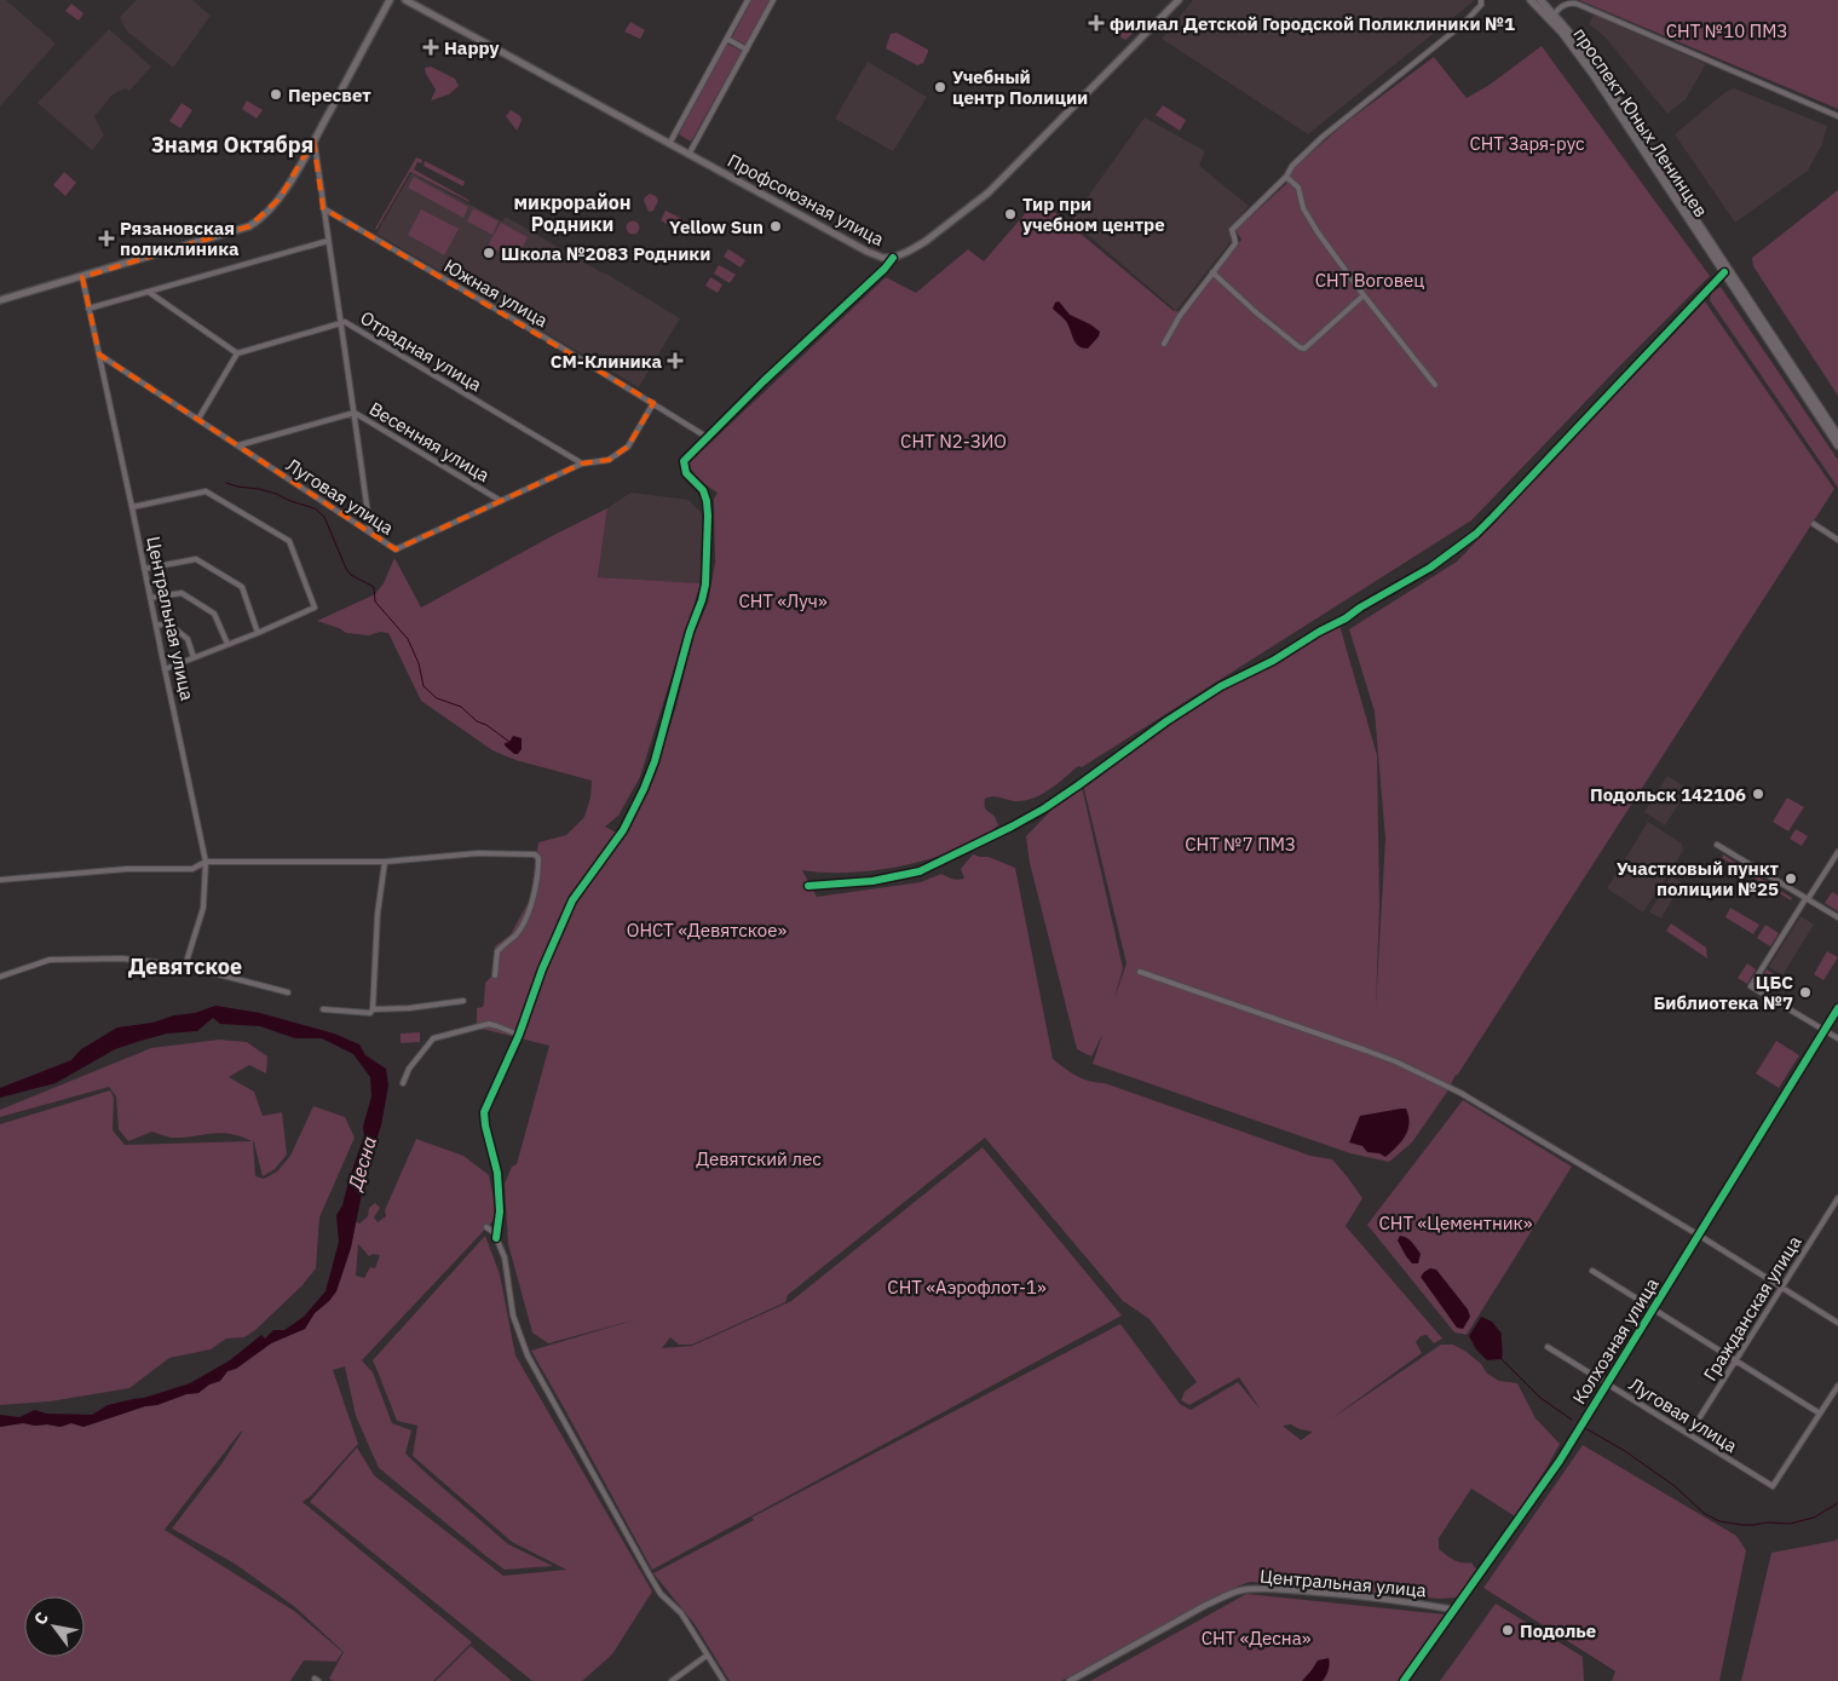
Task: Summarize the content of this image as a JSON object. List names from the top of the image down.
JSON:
{
  "streets": {
    "main road": ["проспект Юных Ленинцев", "Профсоюзная улица"],
    "street": [
      "Южная улица",
      "Отрадная улица",
      "Весенняя улица",
      "Луговая улица",
      "Центральная улица",
      "Гражданская улица",
      "Колхозная улица"
    ]
  },
  "crossings": [
    ["Южная улица", "Луговая улица"],
    ["Отрадная улица", "Луговая улица"],
    ["Весенняя улица", "Луговая улица"],
    ["Луговая улица", "Центральная улица"],
    ["Луговая улица", "Гражданская улица"],
    ["Луговая улица", "Колхозная улица"],
    ["Центральная улица", "Колхозная улица"]
  ],
  "districts": ["Знамя Октября", "микрорайон Родники", "Девятское"],
  "water": ["Десна"],
  "parks": [
    "СНТ №10 ПМЗ",
    "СНТ Заря-рус",
    "СНТ Воговец",
    "СНТ N2-ЗИО",
    "СНТ «Луч»",
    "СНТ №7 ПМЗ",
    "ОНСТ «Девятское»",
    "Девятский лес",
    "СНТ «Цементник»",
    "СНТ «Аэрофлот-1»",
    "СНТ «Десна»"
  ],
  "places": {
    "health": [
      "филиал Детской Городской Поликлиники №1",
      "Happy",
      "Рязановская поликлиника",
      "СМ-Клиника"
    ],
    "other": [
      "Учебный центр Полиции",
      "Пересвет",
      "Тир при учебном центре",
      "Yellow Sun",
      "Школа №2083 Родники",
      "Подольск 142106",
      "Участковый пункт полиции №25",
      "ЦБС Библиотека №7",
      "Подолье"
    ]
  },
  "north": "top left"
}
